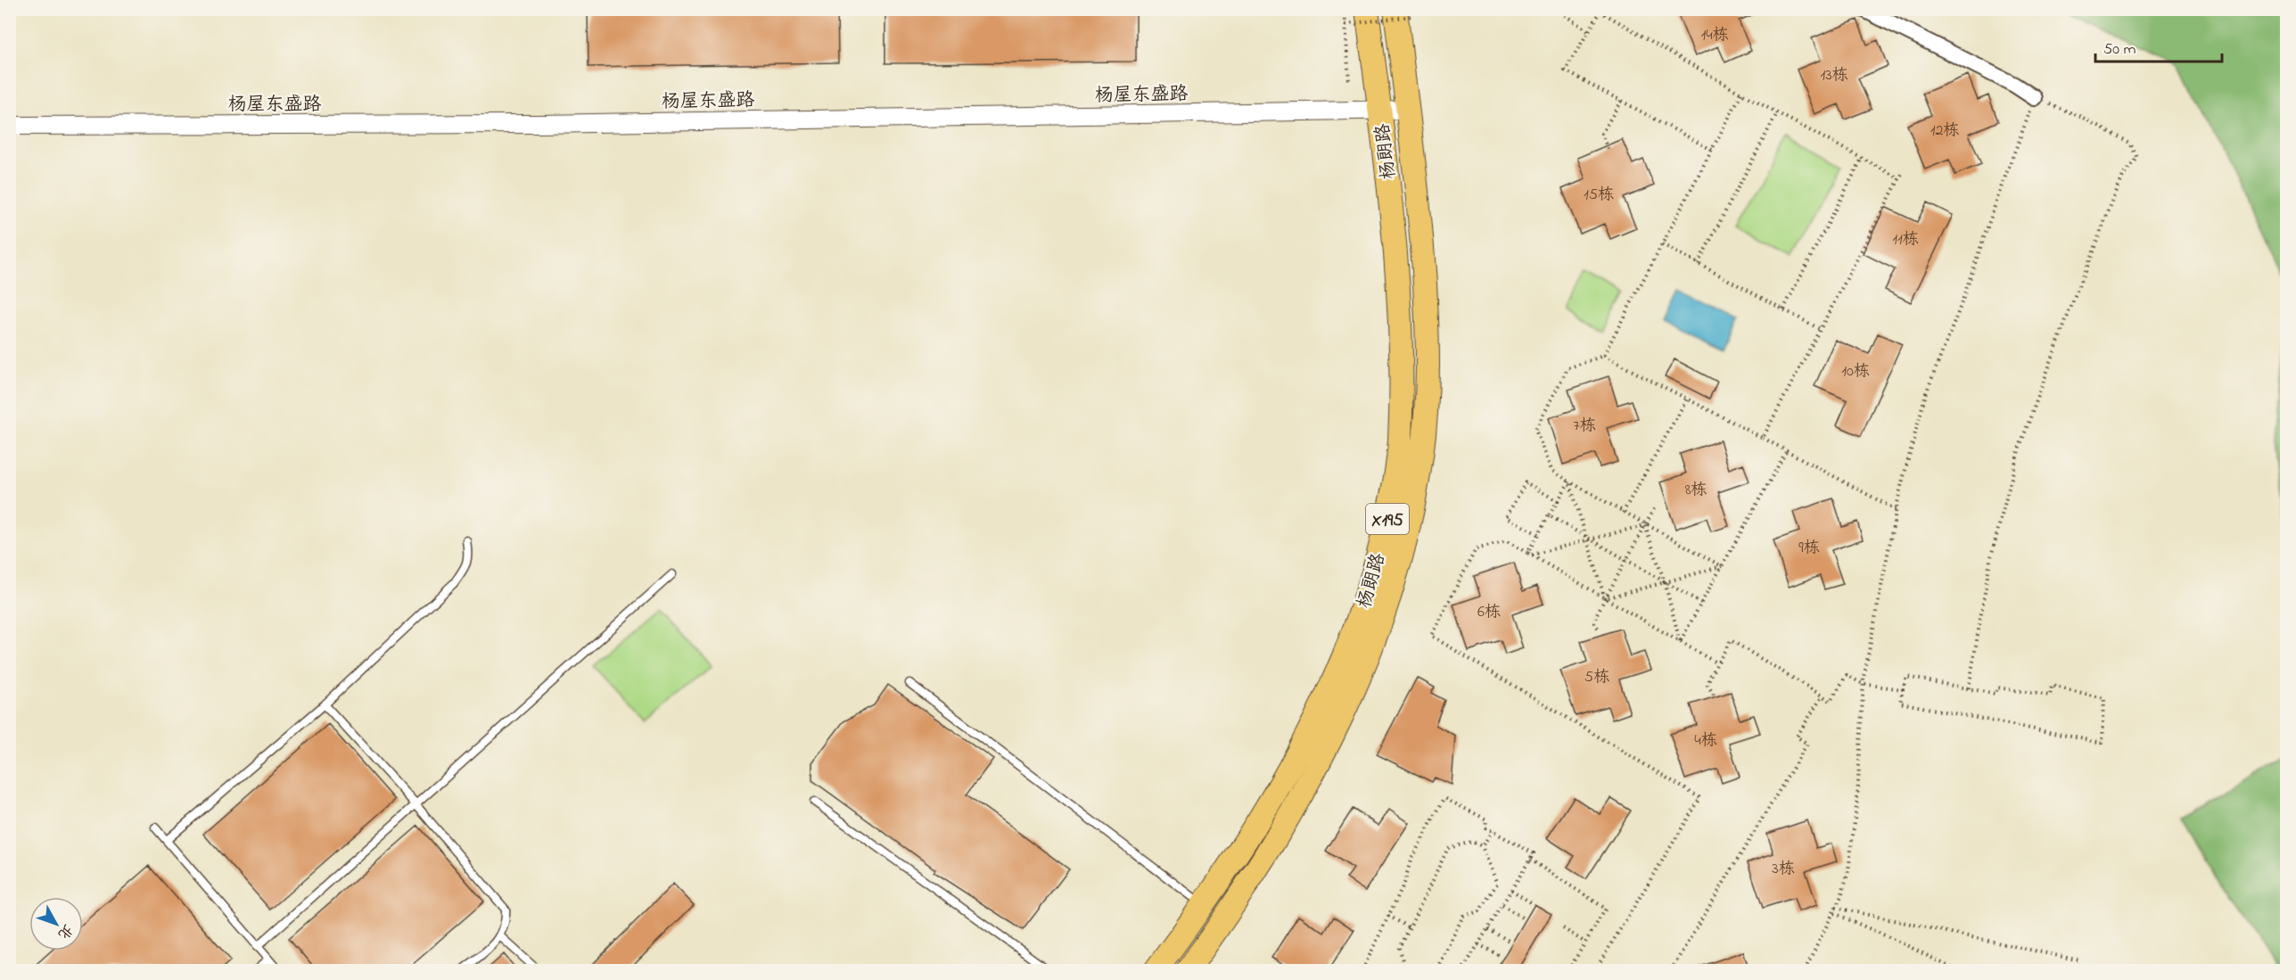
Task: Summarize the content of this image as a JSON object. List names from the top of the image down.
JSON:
{
  "streets": {
    "main road": ["杨朗路", "X195"],
    "street": ["杨屋东盛路"]
  },
  "crossings": [
    ["杨屋东盛路", "杨朗路"]
  ],
  "house_numbers": [
    "14栋",
    "13栋",
    "12栋",
    "15栋",
    "11栋",
    "10栋",
    "7栋",
    "8栋",
    "9栋",
    "6栋",
    "5栋",
    "4栋",
    "3栋"
  ],
  "scale_bar": "50 m",
  "north": "bottom right"
}
